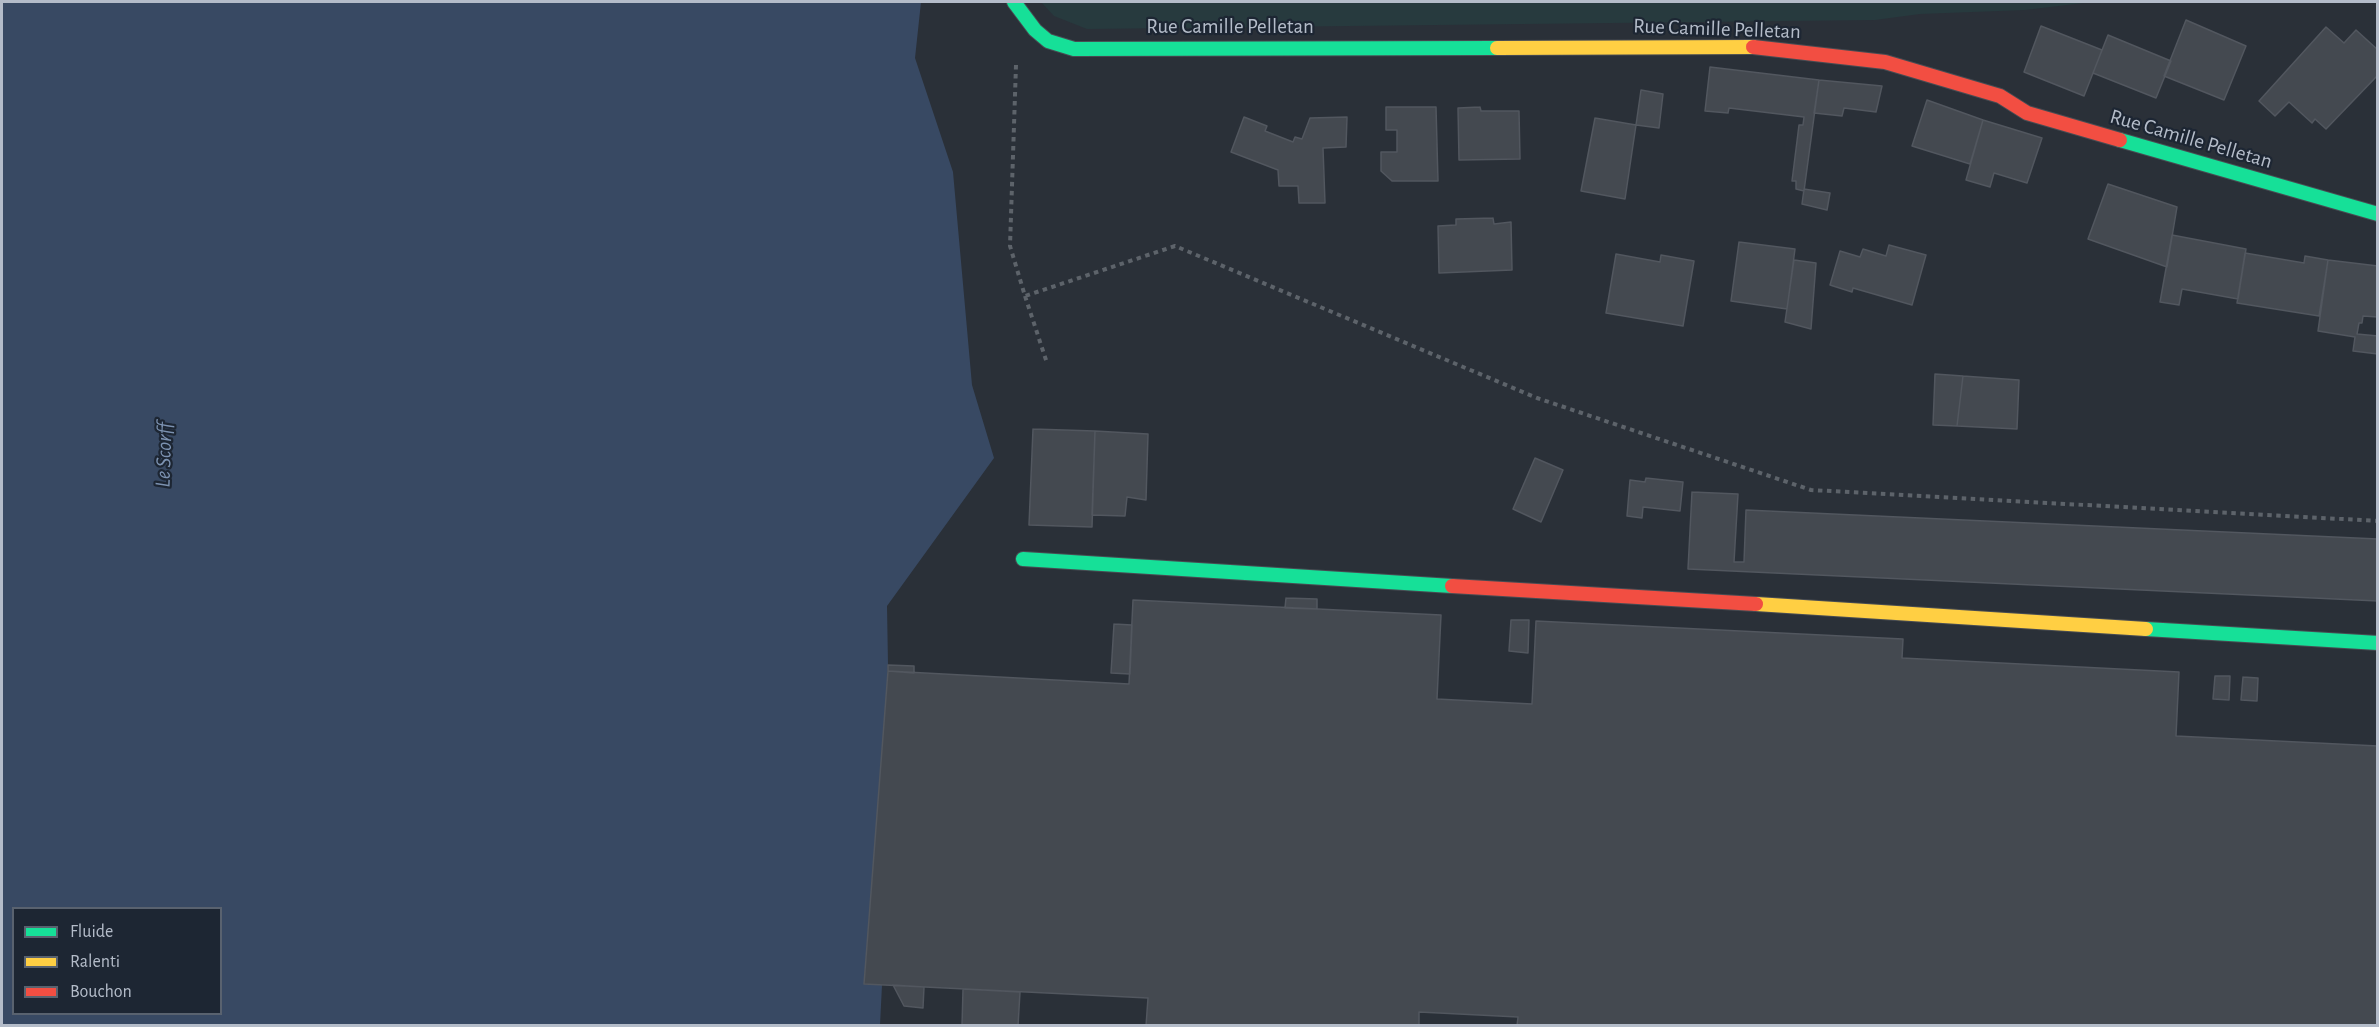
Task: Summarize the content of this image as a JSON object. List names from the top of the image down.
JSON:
{
  "streets": {
    "street": ["Rue Camille Pelletan"]
  },
  "water": ["Le Scorff"],
  "legend": ["Fluide", "Ralenti", "Bouchon"]
}
